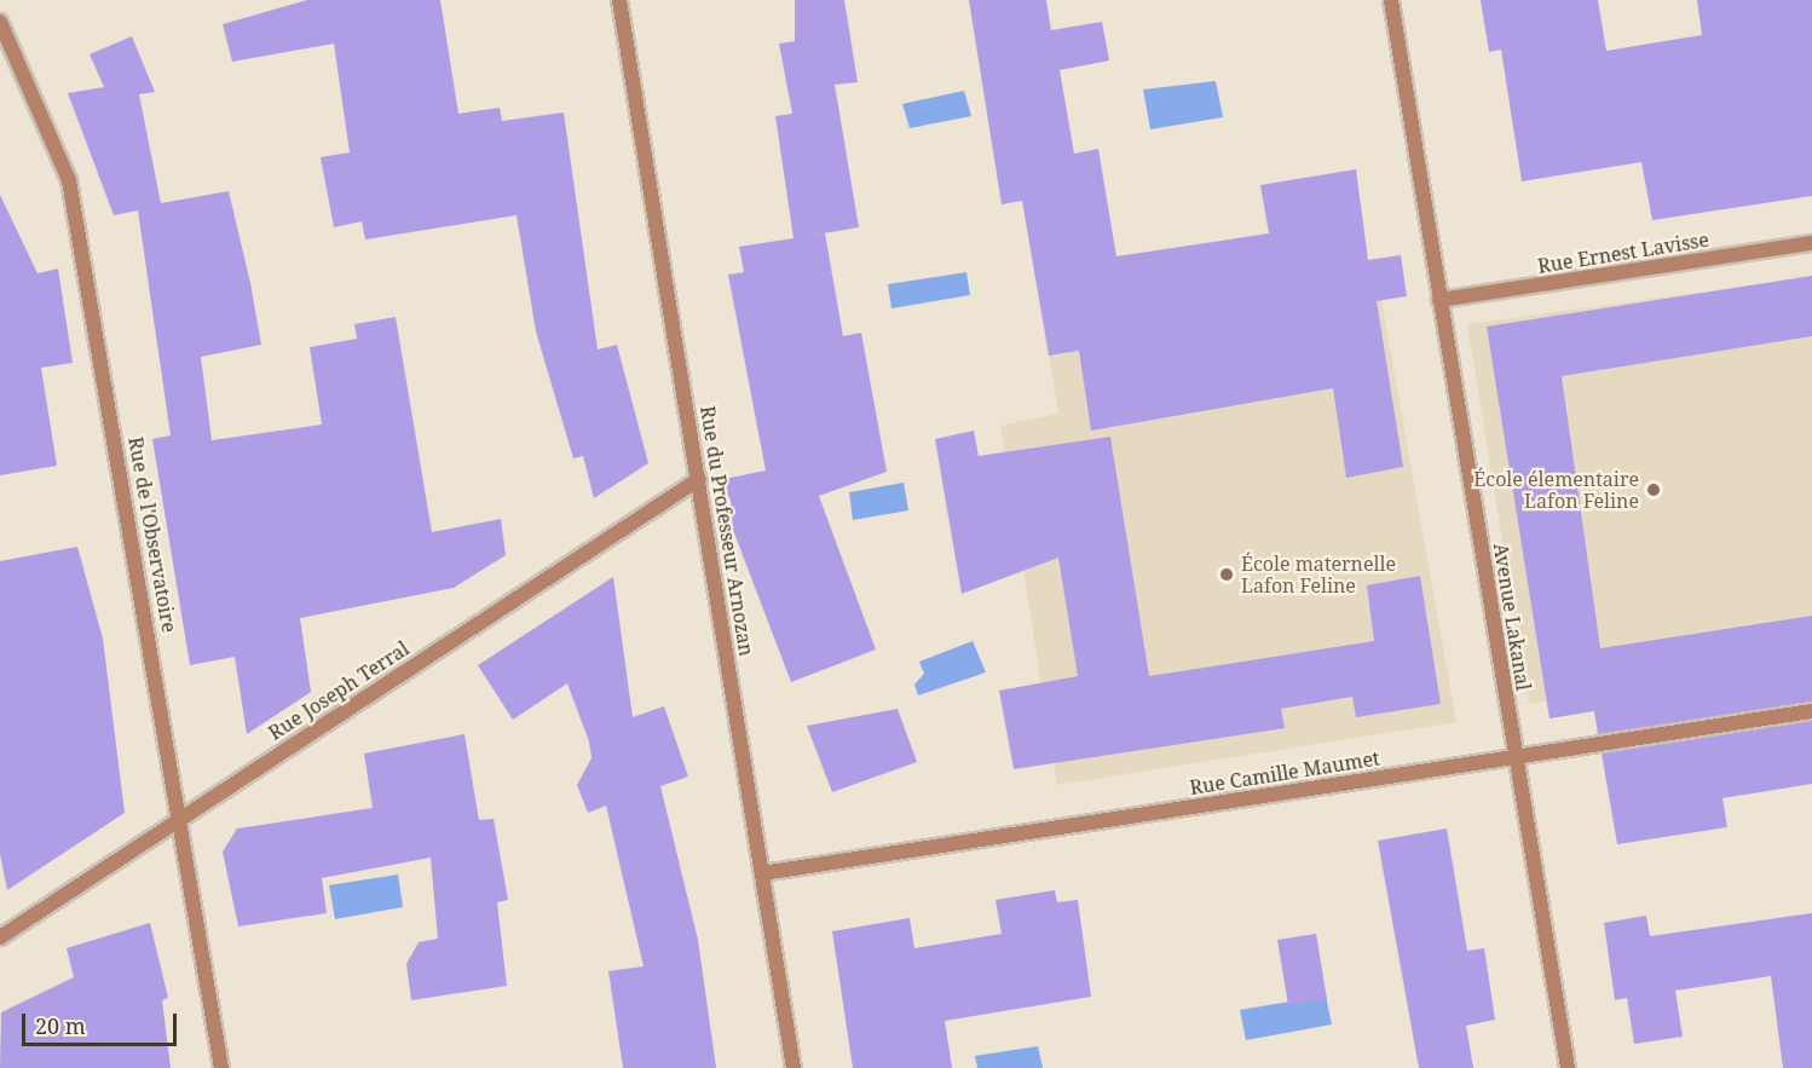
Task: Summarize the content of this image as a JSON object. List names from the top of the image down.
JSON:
{
  "streets": {
    "street": [
      "Rue Ernest Lavisse",
      "Rue du Professeur Arnozan",
      "Rue de l'Observatoire",
      "Avenue Lakanal",
      "Rue Joseph Terral",
      "Rue Camille Maumet"
    ]
  },
  "crossings": [
    ["Rue Ernest Lavisse", "Avenue Lakanal"],
    ["Rue du Professeur Arnozan", "Rue Joseph Terral"],
    ["Rue du Professeur Arnozan", "Rue Camille Maumet"],
    ["Rue de l'Observatoire", "Rue Joseph Terral"],
    ["Avenue Lakanal", "Rue Camille Maumet"]
  ],
  "places": ["École élementaire Lafon Feline", "École maternelle Lafon Feline"],
  "scale_bar": "20 m"
}
